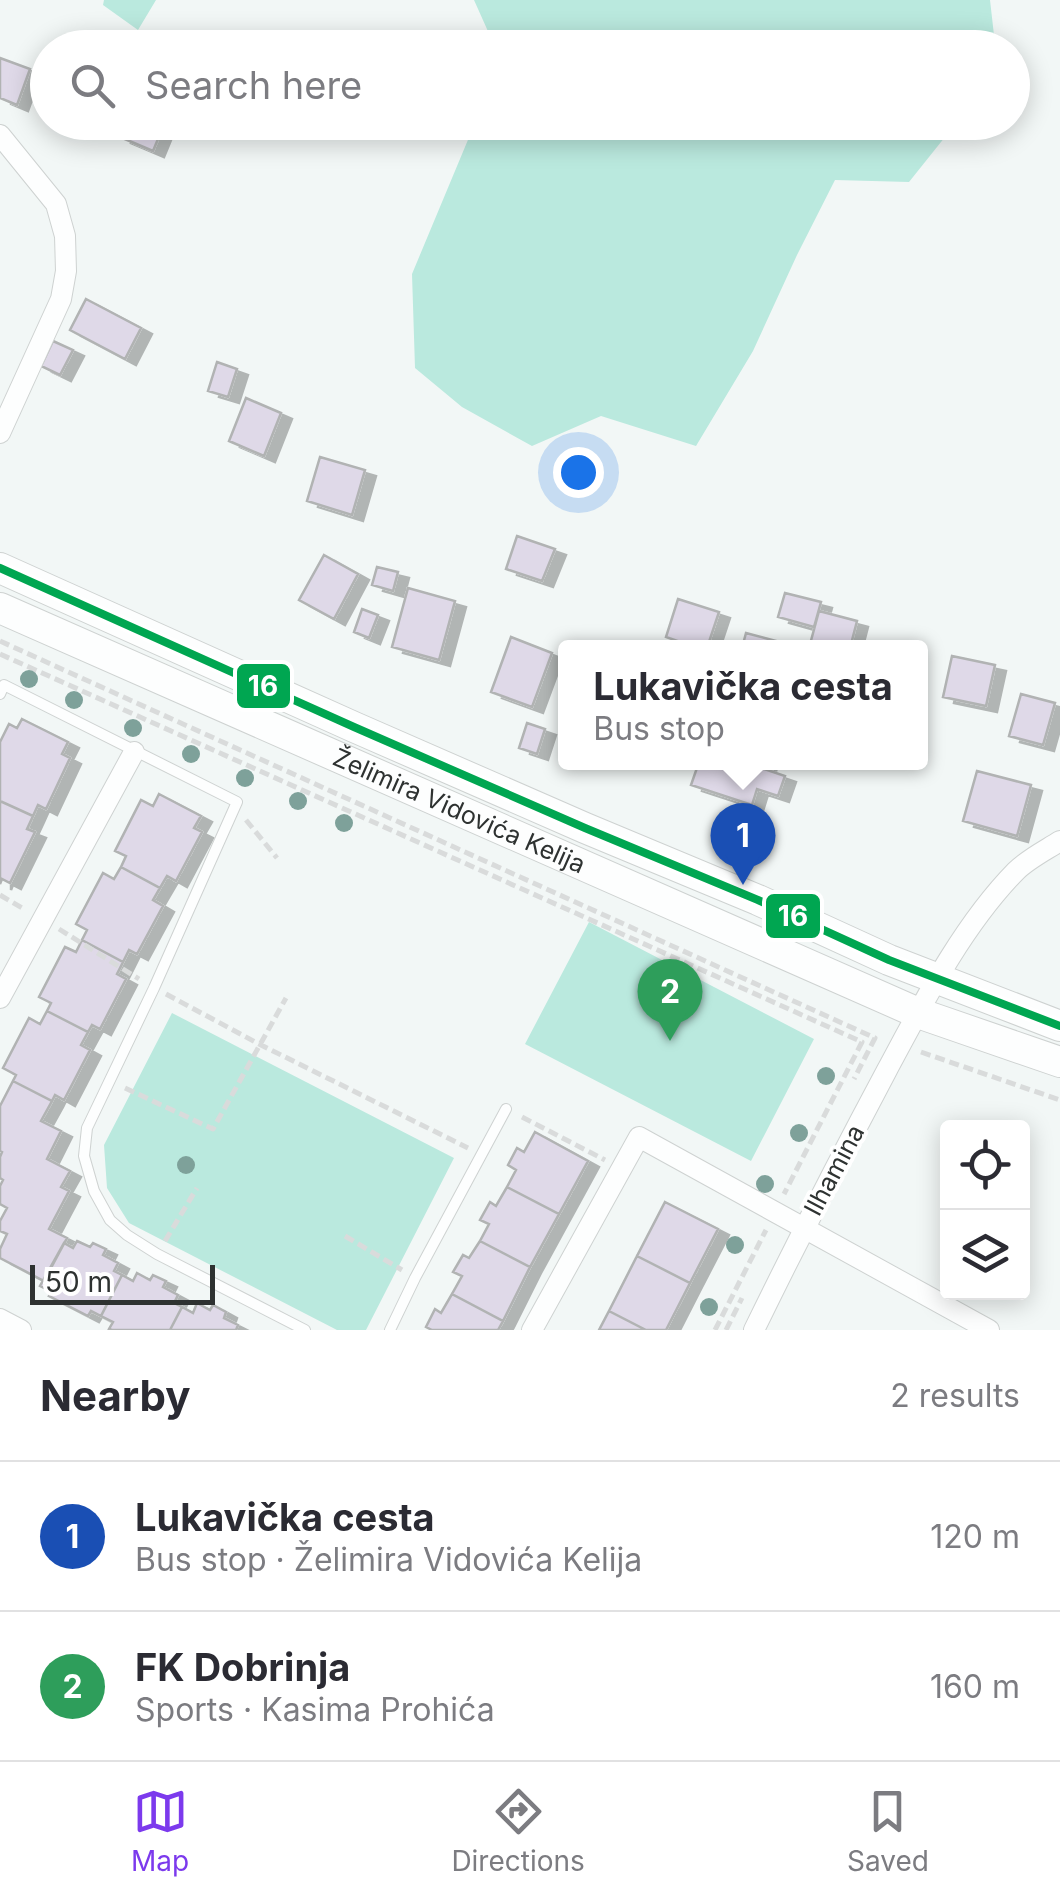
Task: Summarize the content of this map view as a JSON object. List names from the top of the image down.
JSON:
{
  "streets": {
    "main road": ["Želimira Vidovića Kelija"],
    "street": ["Ilhamina"]
  },
  "crossings": [
    ["Želimira Vidovića Kelija", "Ilhamina"]
  ],
  "lines": ["transit line 16"],
  "scale_bar": "50 m",
  "page": {
    "search": "Search here",
    "popup": ["Lukavička cesta", "Bus stop"],
    "pins": ["1", "2"],
    "scale": "50 m",
    "heading": ["Nearby", "2 results"],
    "list": [
      {
        "mark": "1",
        "name": "Lukavička cesta",
        "note": "Bus stop · Želimira Vidovića Kelija",
        "value": "120 m"
      },
      {
        "mark": "2",
        "name": "FK Dobrinja",
        "note": "Sports · Kasima Prohića",
        "value": "160 m"
      }
    ],
    "nav": ["Map", "Directions", "Saved"]
  }
}
